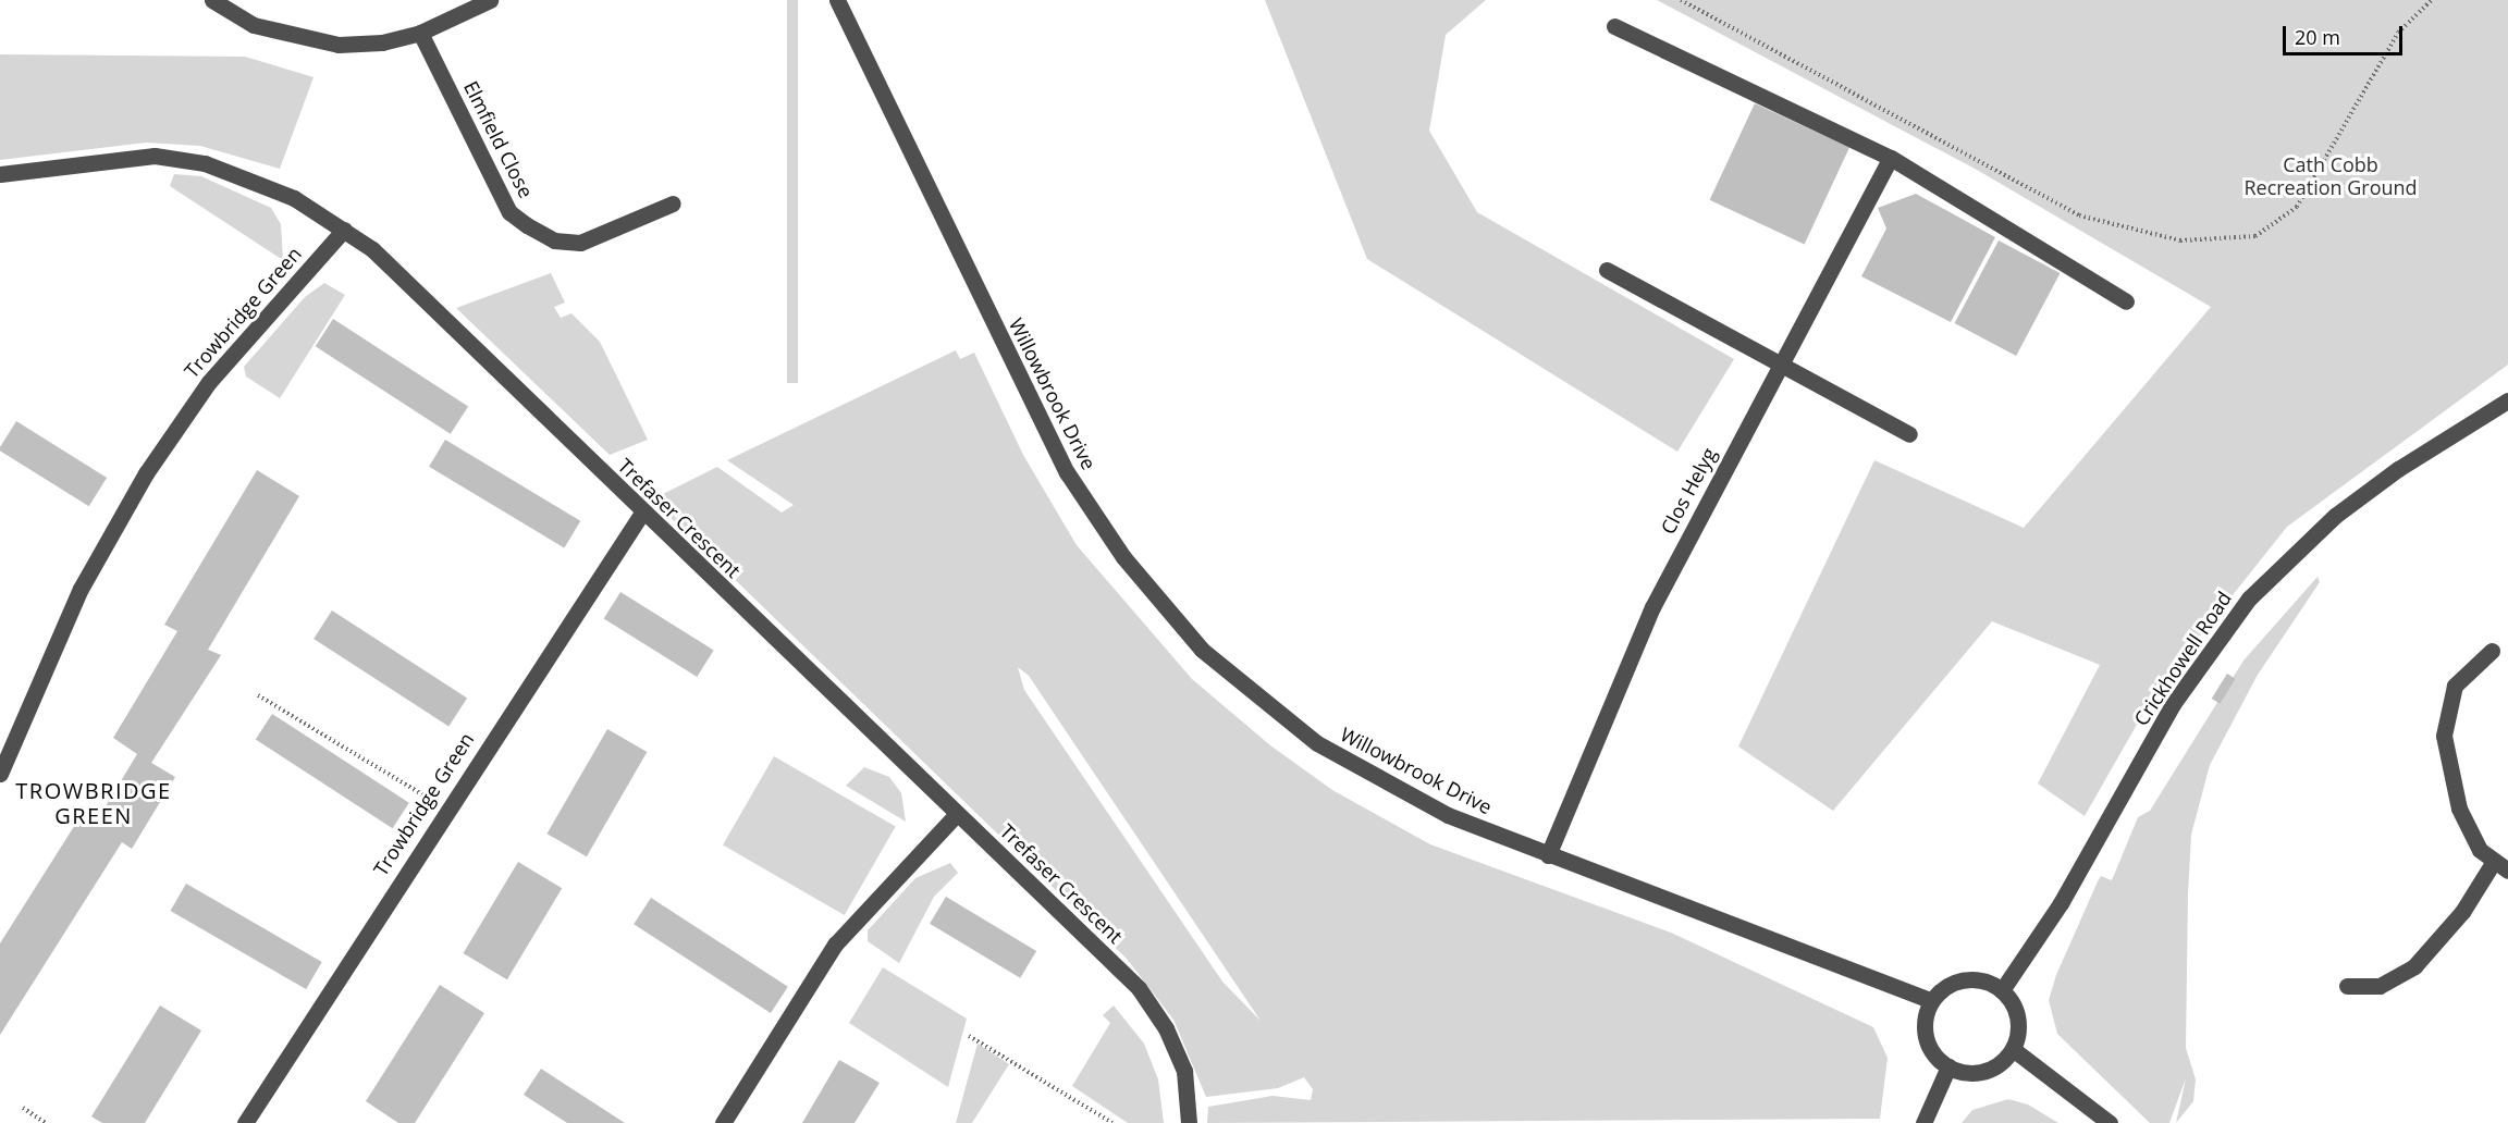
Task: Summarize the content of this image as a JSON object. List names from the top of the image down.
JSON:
{
  "streets": {
    "street": [
      "Elmfield Close",
      "Trowbridge Green",
      "Willowbrook Drive",
      "Clos Helyg",
      "Trefaser Crescent",
      "Crickhowell Road"
    ]
  },
  "crossings": [
    ["Trowbridge Green", "Trefaser Crescent"],
    ["Willowbrook Drive", "Clos Helyg"],
    ["Willowbrook Drive", "Crickhowell Road"]
  ],
  "districts": ["TROWBRIDGE GREEN"],
  "parks": ["Cath Cobb Recreation Ground"],
  "scale_bar": "20 m"
}
